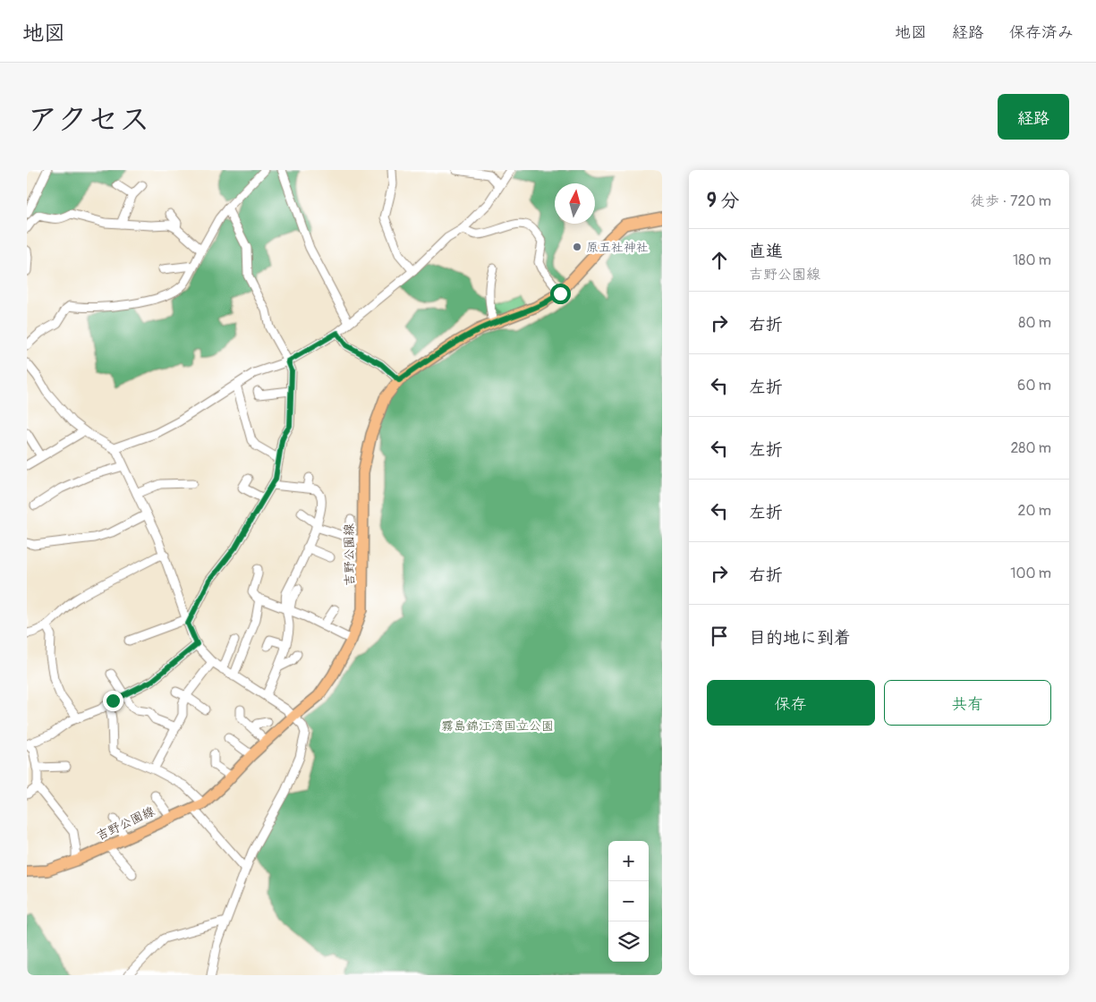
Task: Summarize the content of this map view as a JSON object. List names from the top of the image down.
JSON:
{
  "streets": {
    "main road": ["吉野公園線"]
  },
  "parks": ["霧島錦江湾国立公園"],
  "places": ["原五社神社"],
  "north": "top",
  "page": {
    "header": "地図",
    "nav": ["地図", "経路", "保存済み"],
    "title": "アクセス",
    "buttons": [
      "経路",
      ["保存", "共有"]
    ],
    "heading": ["9 分", "徒歩 · 720 m"],
    "list": [
      ["直進", "吉野公園線", "180 m"],
      ["右折", "80 m"],
      ["左折", "60 m"],
      ["左折", "280 m"],
      ["左折", "20 m"],
      ["右折", "100 m"],
      "目的地に到着"
    ],
    "map_buttons": ["+", "−"]
  }
}
